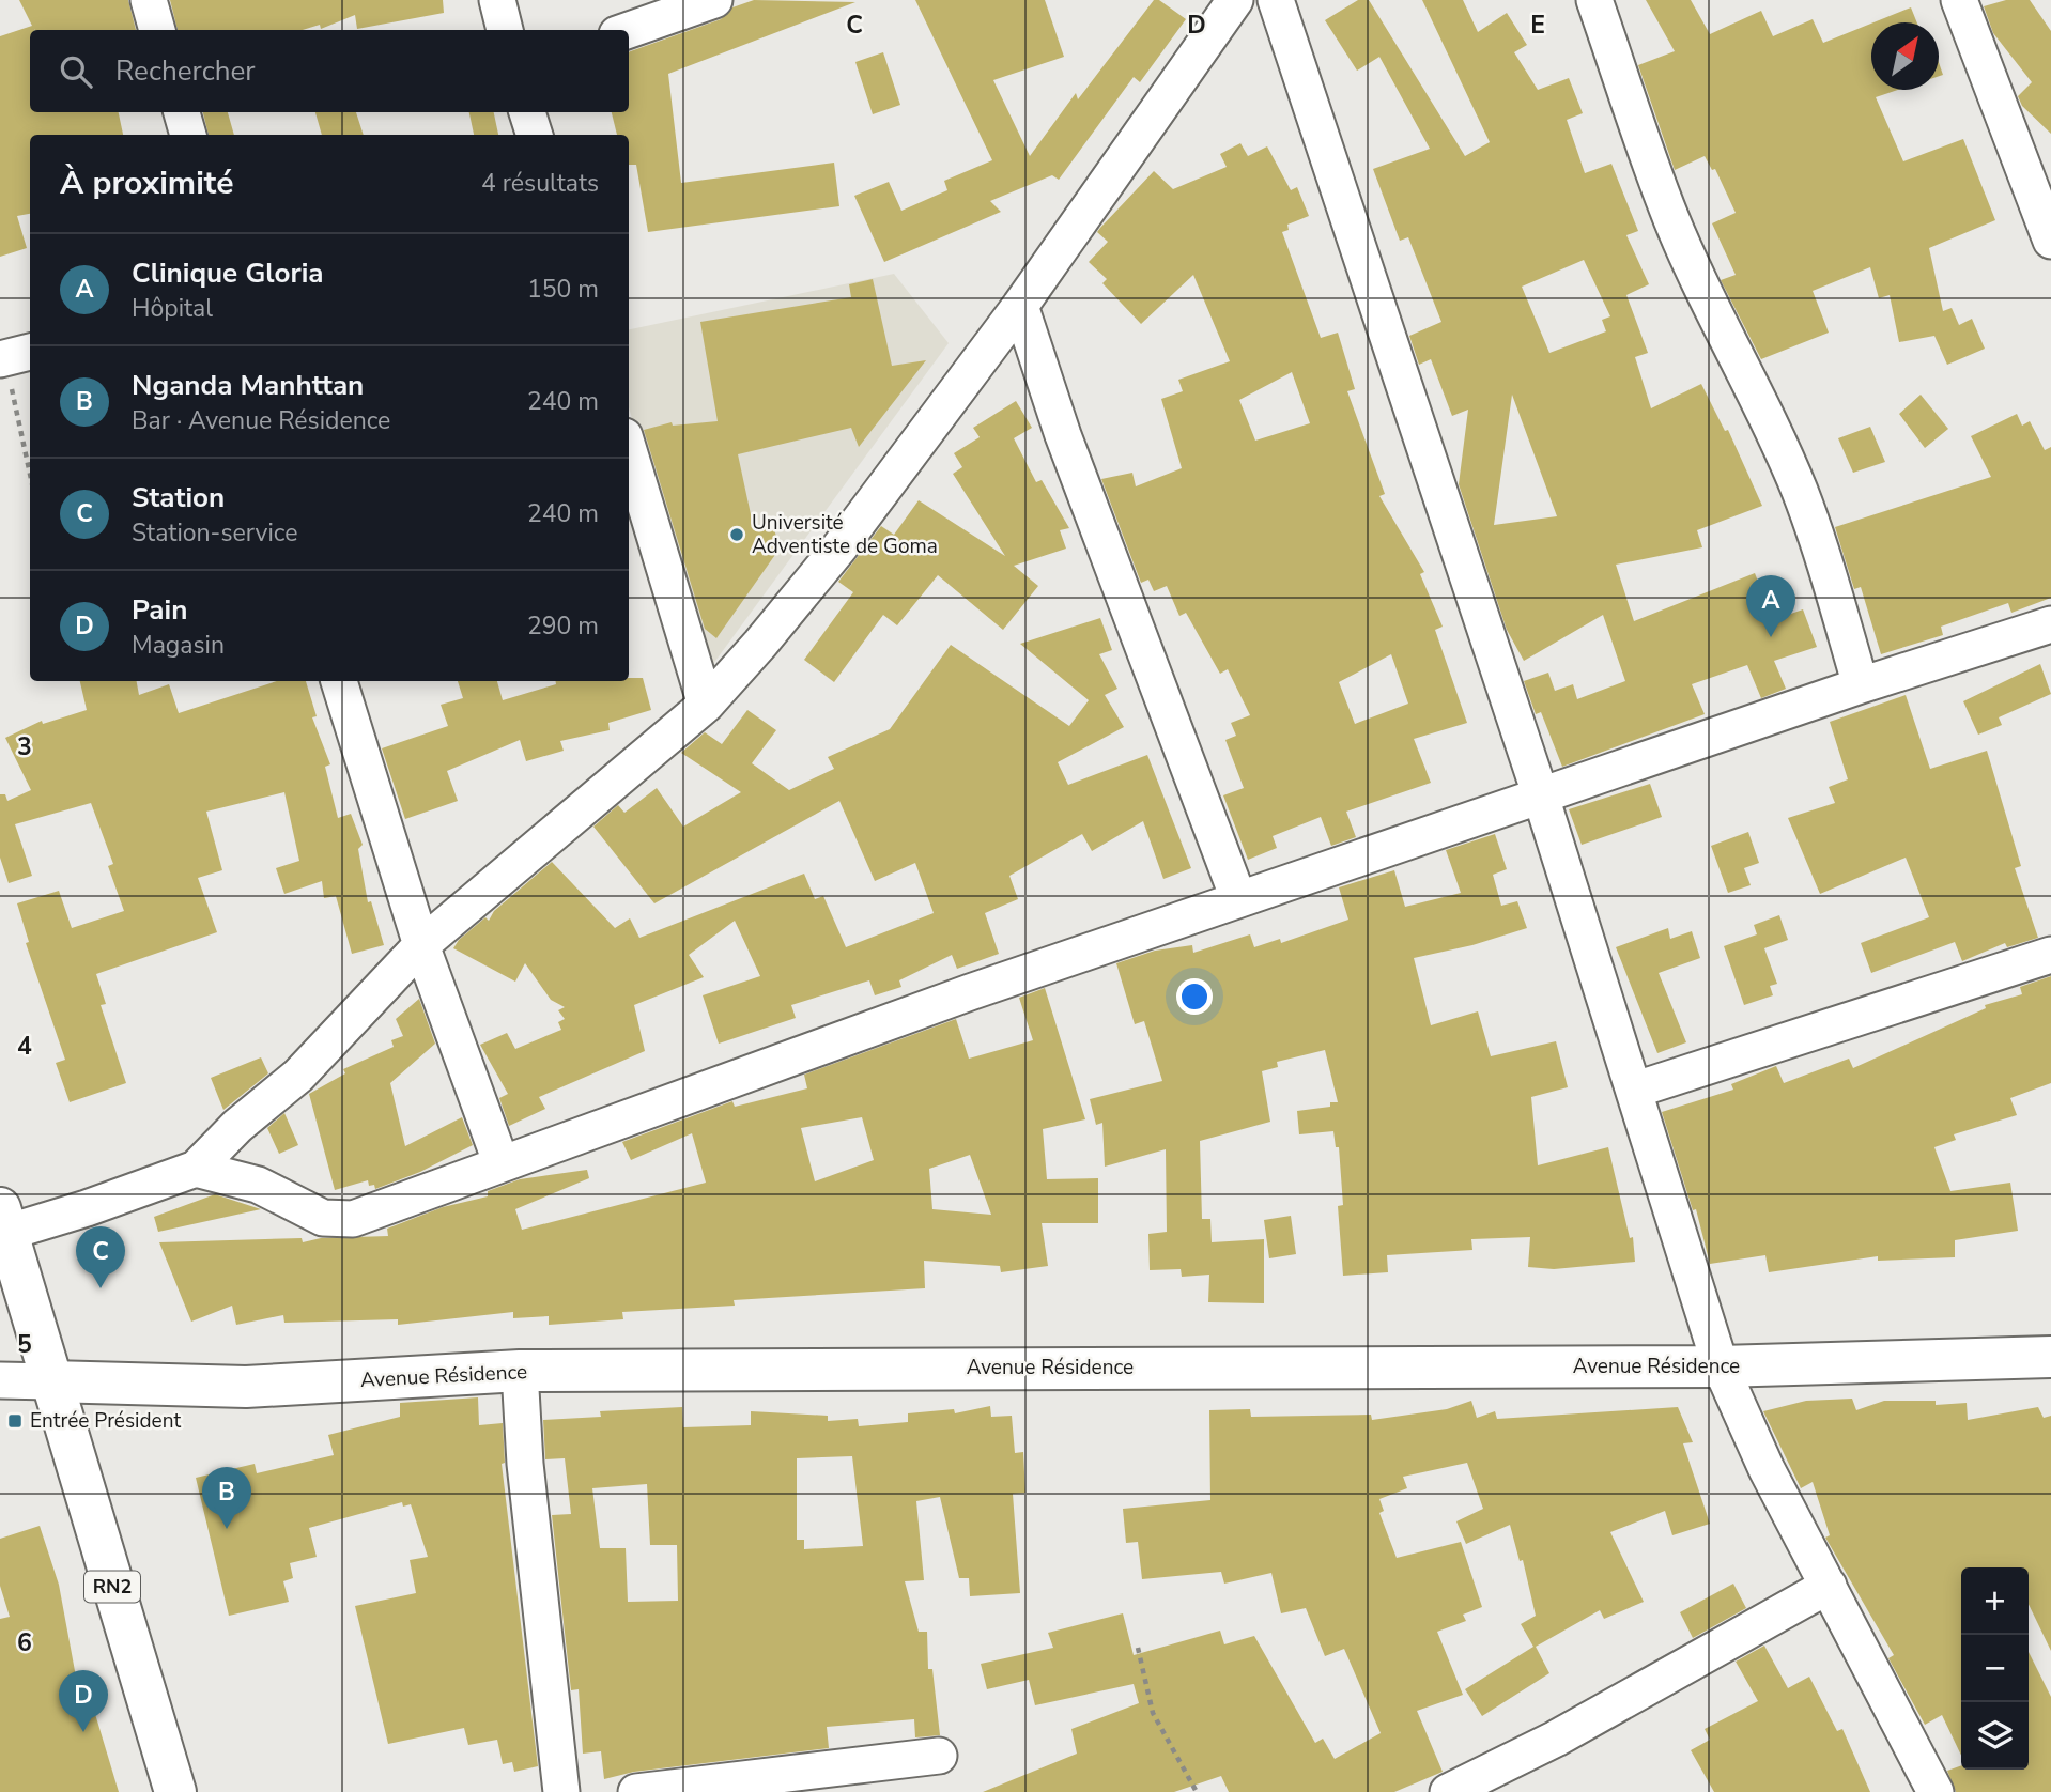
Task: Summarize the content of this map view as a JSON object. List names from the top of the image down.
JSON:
{
  "streets": {
    "main road": ["Avenue Résidence", "RN2"]
  },
  "crossings": [
    ["Avenue Résidence", "RN2"]
  ],
  "places": {
    "other": ["Université Adventiste de Goma"],
    "transit": ["Entrée Président"]
  },
  "north": "top right",
  "page": {
    "search": "Rechercher",
    "heading": ["À proximité", "4 résultats"],
    "list": [
      {
        "mark": "A",
        "name": "Clinique Gloria",
        "note": "Hôpital",
        "value": "150 m"
      },
      {
        "mark": "B",
        "name": "Nganda Manhttan",
        "note": "Bar · Avenue Résidence",
        "value": "240 m"
      },
      {
        "mark": "C",
        "name": "Station",
        "note": "Station-service",
        "value": "240 m"
      },
      {
        "mark": "D",
        "name": "Pain",
        "note": "Magasin",
        "value": "290 m"
      }
    ],
    "pins": [
      "A",
      "C",
      "B",
      "D"
    ],
    "map_buttons": ["+", "−"]
  },
  "grid": {
    "columns": ["C", "D", "E"],
    "rows": [
      "3",
      "4",
      "5",
      "6"
    ]
  }
}
